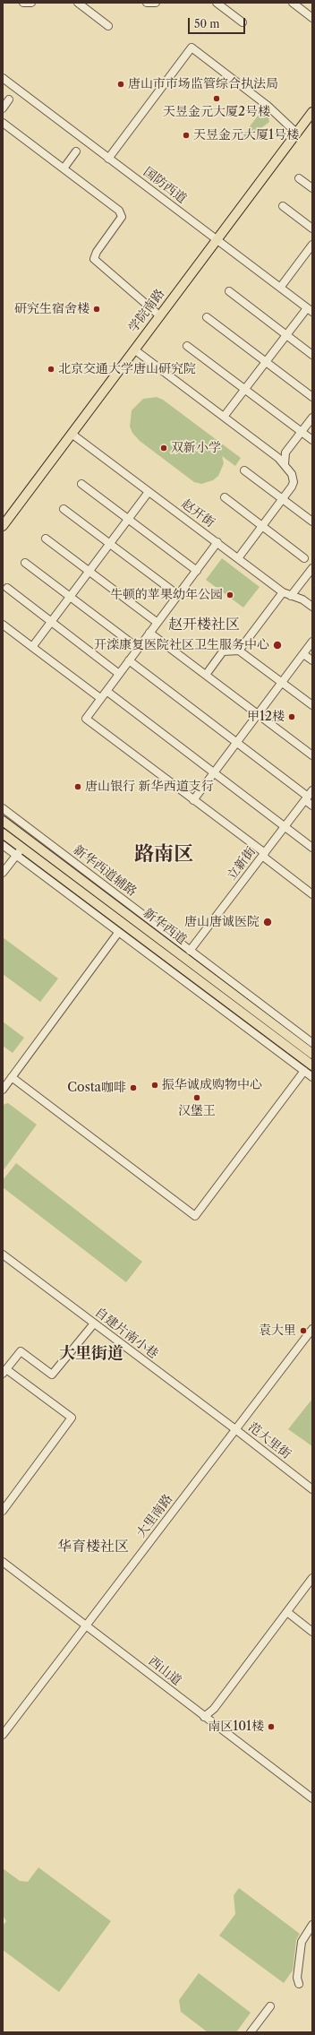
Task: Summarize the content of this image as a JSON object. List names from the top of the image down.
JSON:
{
  "streets": {
    "main road": ["学院南路", "新华西道"],
    "street": [
      "国防西道",
      "赵开街",
      "立新街",
      "新华西道辅路",
      "自建片南小巷",
      "范大里街",
      "大里南路",
      "西山道"
    ]
  },
  "crossings": [
    ["国防西道", "学院南路"],
    ["学院南路", "赵开街"],
    ["立新街", "新华西道辅路"],
    ["自建片南小巷", "范大里街"],
    ["自建片南小巷", "大里南路"],
    ["范大里街", "大里南路"],
    ["大里南路", "西山道"]
  ],
  "districts": [
    "赵开楼社区",
    "路南区",
    "大里街道",
    "华育楼社区"
  ],
  "places": [
    "唐山市市场监管综合执法局",
    "天昱金元大厦2号楼",
    "天昱金元大厦1号楼",
    "研究生宿舍楼",
    "北京交通大学唐山研究院",
    "双新小学",
    "牛顿的苹果幼年公园",
    "开滦康复医院社区卫生服务中心",
    "甲12楼",
    "唐山银行 新华西道支行",
    "唐山唐诚医院",
    "振华诚成购物中心",
    "Costa咖啡",
    "汉堡王",
    "袁大里",
    "南区101楼"
  ],
  "scale_bar": "50 m"
}
